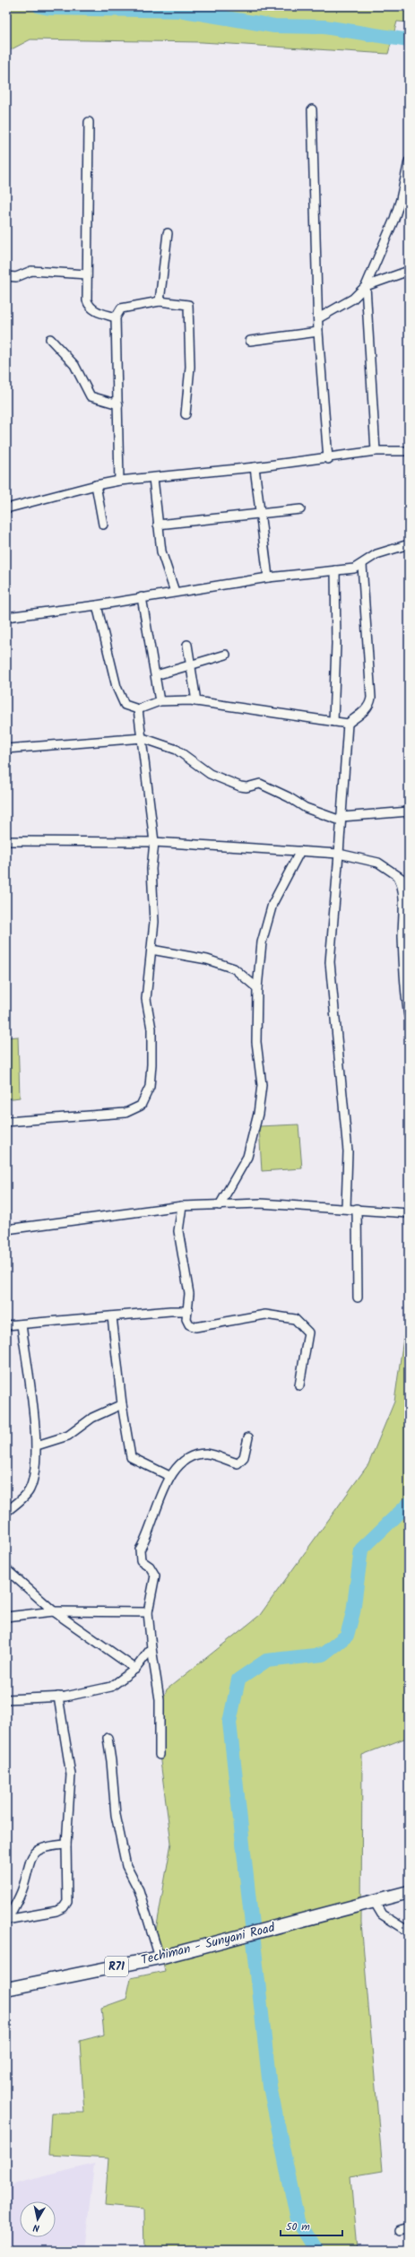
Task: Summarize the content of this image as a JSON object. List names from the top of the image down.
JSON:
{
  "streets": {
    "main road": ["Techiman - Sunyani Road", "R71"]
  },
  "scale_bar": "50 m",
  "north": "bottom"
}
